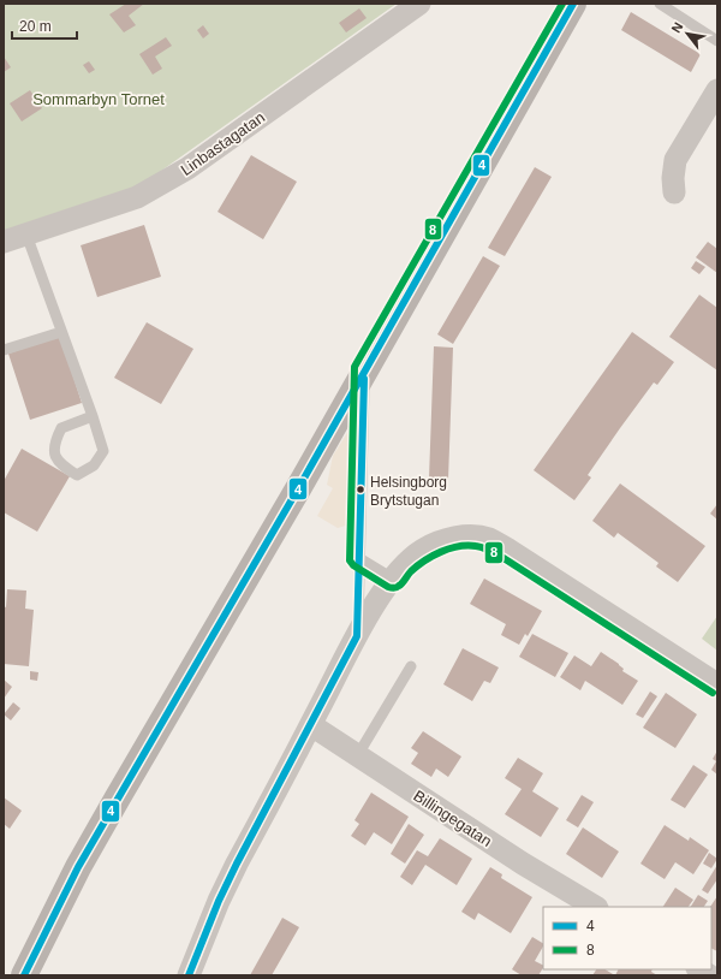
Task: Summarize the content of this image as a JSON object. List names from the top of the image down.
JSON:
{
  "streets": {
    "street": ["Linbastagatan", "Billingegatan"]
  },
  "parks": ["Sommarbyn Tornet"],
  "places": ["Helsingborg Brytstugan"],
  "lines": ["transit line 4", "transit line 8"],
  "legend": ["4", "8"],
  "scale_bar": "20 m",
  "north": "top left"
}
